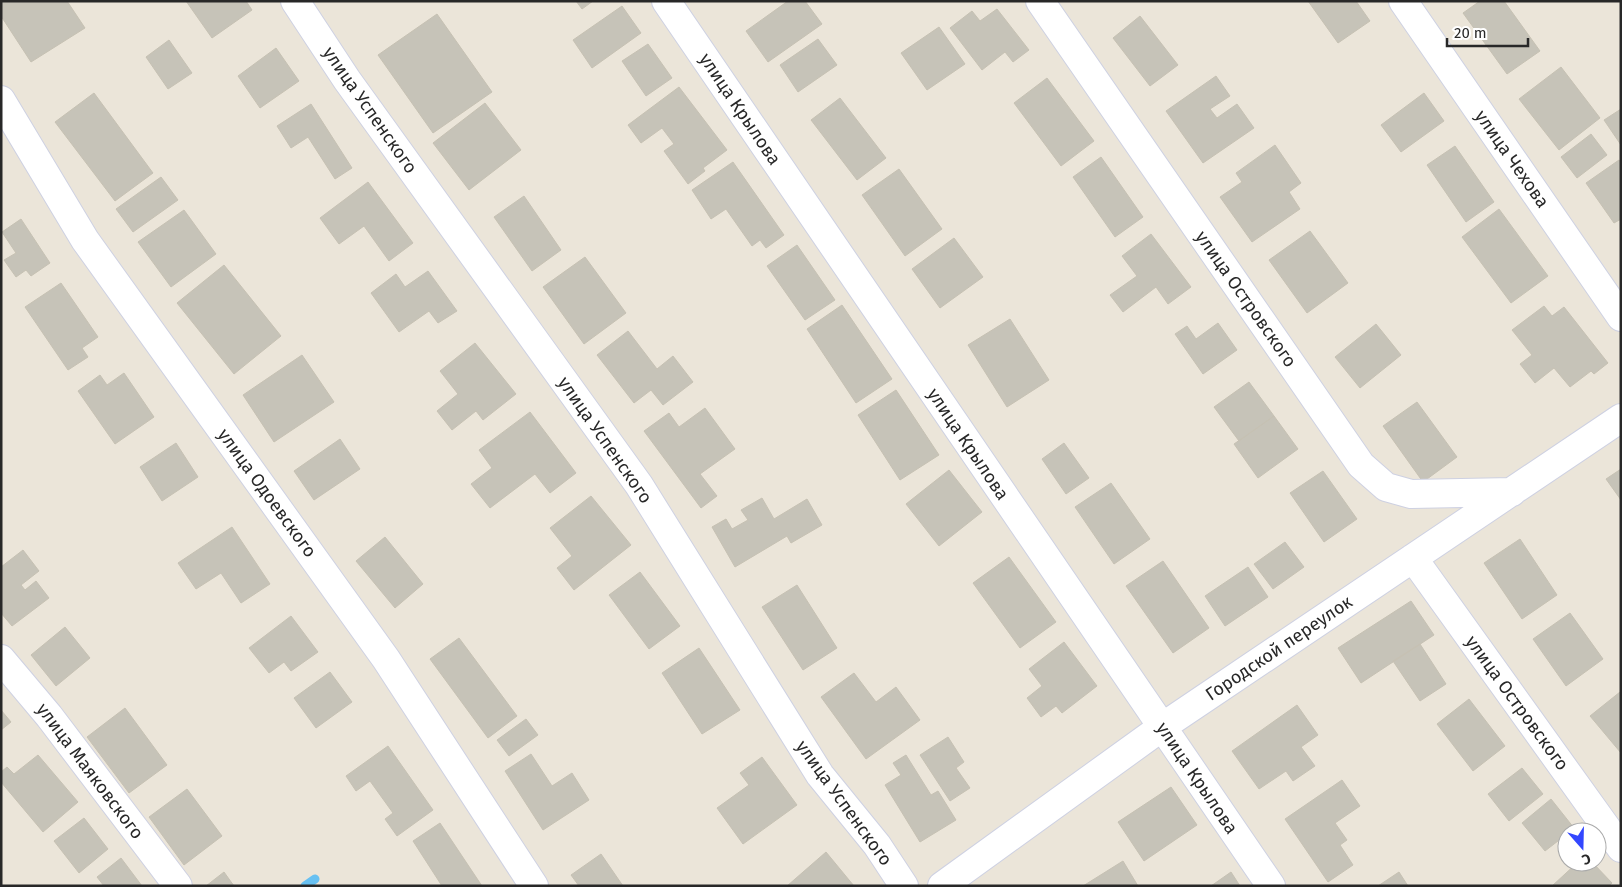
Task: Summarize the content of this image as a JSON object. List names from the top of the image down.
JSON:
{
  "streets": {
    "street": [
      "улица Крылова",
      "улица Успенского",
      "улица Чехова",
      "улица Островского",
      "улица Одоевского",
      "Городской переулок",
      "улица Маяковского"
    ]
  },
  "crossings": [
    ["улица Крылова", "Городской переулок"],
    ["улица Островского", "Городской переулок"]
  ],
  "scale_bar": "20 m",
  "north": "bottom"
}
